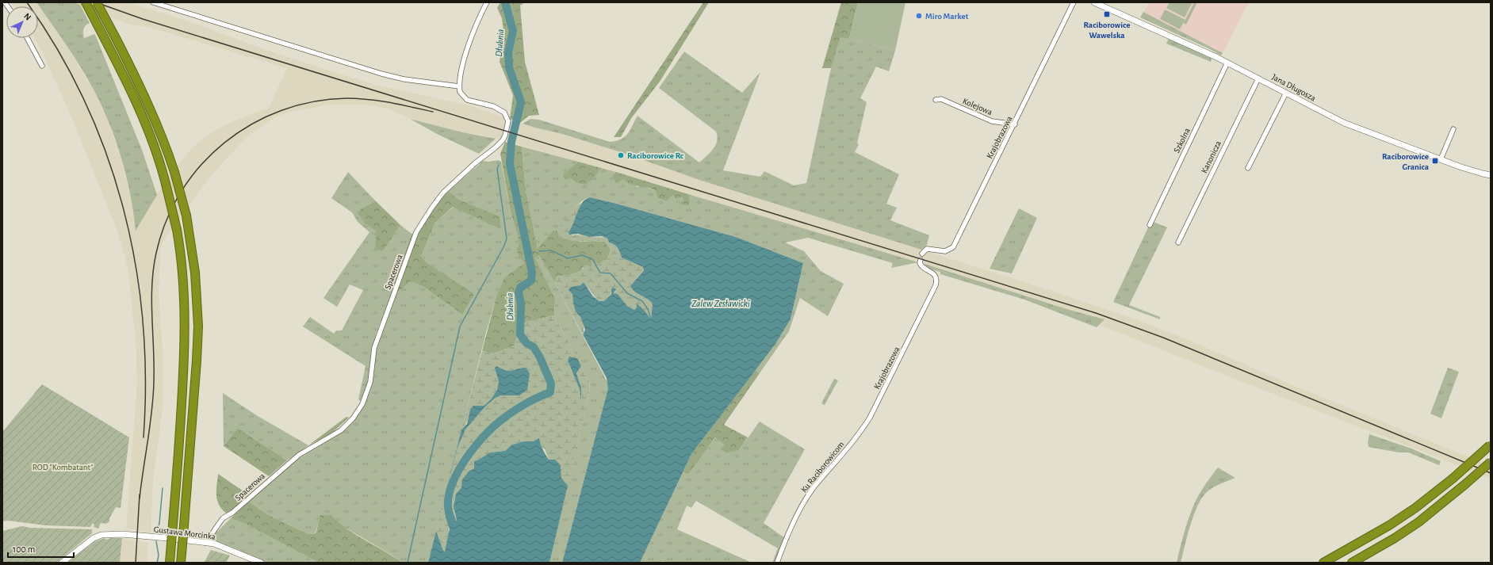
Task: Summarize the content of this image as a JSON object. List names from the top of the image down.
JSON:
{
  "streets": {
    "street": [
      "Jana Długosza",
      "Kolejowa",
      "Krajobrazowa",
      "Szkolna",
      "Kanonicza",
      "Spacerowa",
      "Ku Raciborowicom",
      "Gustawa Morcinka"
    ]
  },
  "crossings": [
    ["Jana Długosza", "Szkolna"],
    ["Jana Długosza", "Kanonicza"],
    ["Kolejowa", "Krajobrazowa"],
    ["Krajobrazowa", "Ku Raciborowicom"],
    ["Spacerowa", "Gustawa Morcinka"]
  ],
  "water": ["Dłubnia", "Zalew Zesławicki"],
  "parks": ["ROD \"Kombatant\""],
  "places": {
    "transit": ["Raciborowice Wawelska", "Raciborowice Granica"],
    "other": ["Miro Market", "Raciborowice Rc"]
  },
  "scale_bar": "100 m",
  "north": "top right"
}
